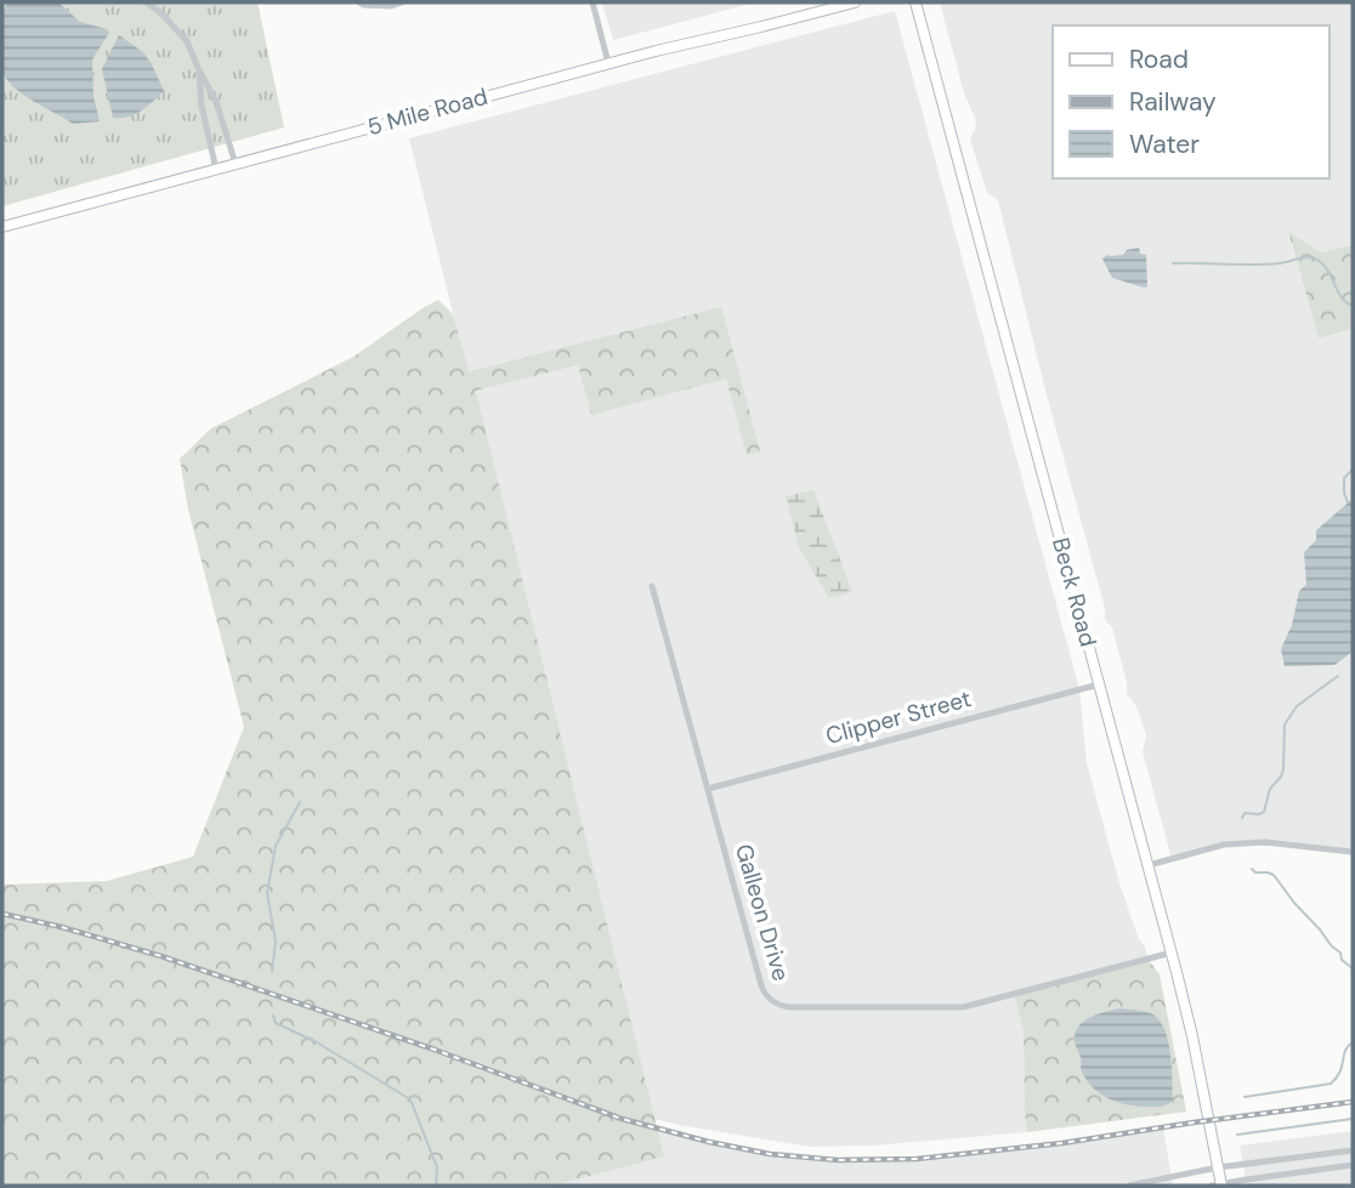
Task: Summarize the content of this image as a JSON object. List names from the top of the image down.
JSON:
{
  "streets": {
    "main road": ["5 Mile Road", "Beck Road"],
    "street": ["Clipper Street", "Galleon Drive"]
  },
  "crossings": [
    ["Beck Road", "Clipper Street"],
    ["Beck Road", "Galleon Drive"],
    ["Clipper Street", "Galleon Drive"]
  ],
  "legend": ["Road", "Railway", "Water"]
}
